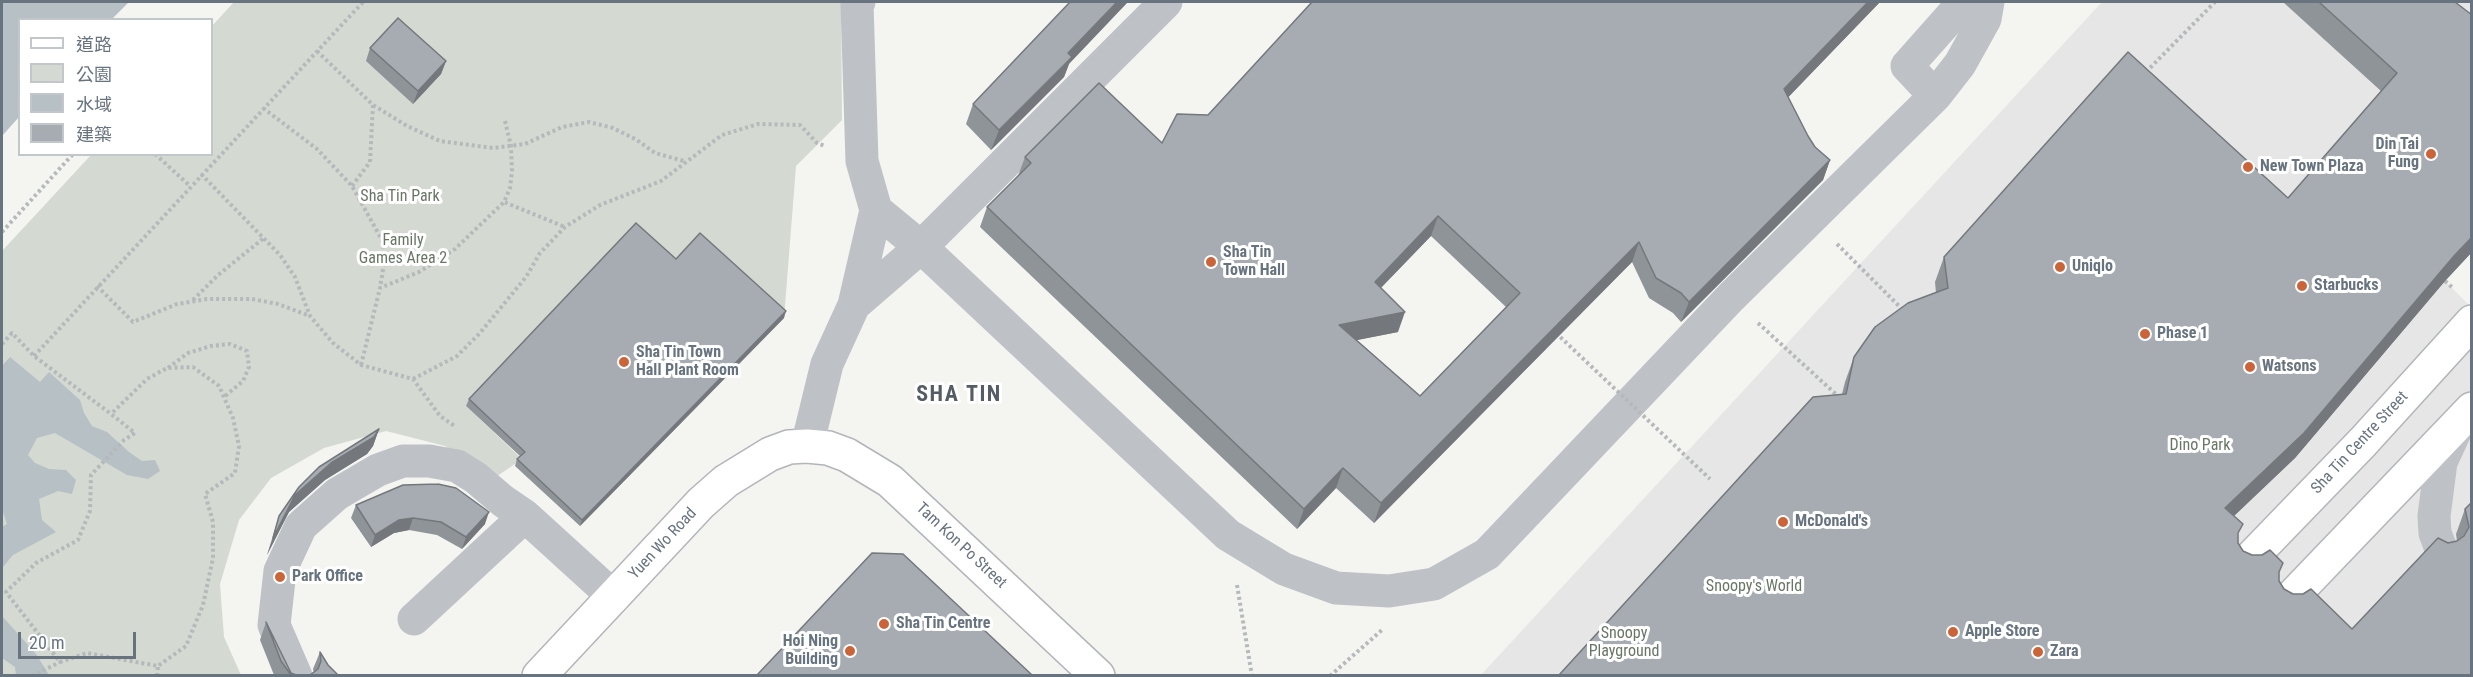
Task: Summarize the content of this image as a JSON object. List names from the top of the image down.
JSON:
{
  "streets": {
    "main road": ["Sha Tin Centre Street", "Yuen Wo Road", "Tam Kon Po Street"]
  },
  "crossings": [
    ["Yuen Wo Road", "Tam Kon Po Street"]
  ],
  "districts": ["SHA TIN"],
  "parks": [
    "Sha Tin Park",
    "Family Games Area 2",
    "Dino Park",
    "Snoopy's World",
    "Snoopy Playground"
  ],
  "places": [
    "Din Tai Fung",
    "New Town Plaza",
    "Sha Tin Town Hall",
    "Uniqlo",
    "Starbucks",
    "Phase 1",
    "Sha Tin Town Hall Plant Room",
    "Watsons",
    "McDonald's",
    "Park Office",
    "Sha Tin Centre",
    "Apple Store",
    "Hoi Ning Building",
    "Zara"
  ],
  "legend": [
    "道路",
    "公園",
    "水域",
    "建築"
  ],
  "scale_bar": "20 m"
}
